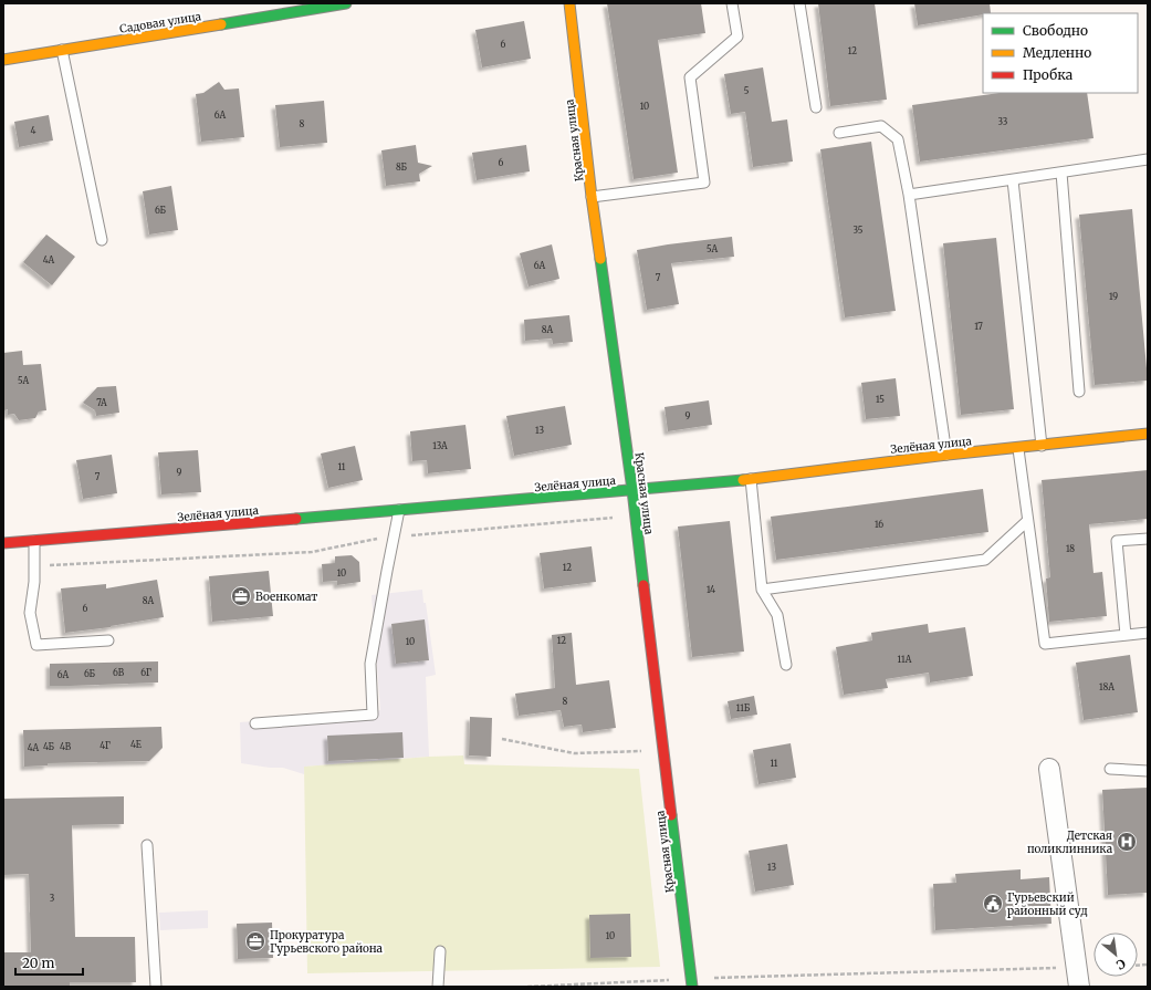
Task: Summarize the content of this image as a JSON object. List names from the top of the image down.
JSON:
{
  "streets": {
    "street": ["Садовая улица", "Красная улица", "Зелёная улица"]
  },
  "crossings": [
    ["Красная улица", "Зелёная улица"]
  ],
  "places": {
    "office": ["Военкомат", "Прокуратура Гурьевского района"],
    "hospital": ["Детская поликлинника"],
    "public building": ["Гурьевский районный суд"]
  },
  "house_numbers": [
    "6",
    "12",
    "5",
    "10",
    "6А",
    "33",
    "8",
    "4",
    "6",
    "8Б",
    "6Б",
    "35",
    "5А",
    "4А",
    "6А",
    "7",
    "19",
    "17",
    "8А",
    "5А",
    "15",
    "7А",
    "9",
    "13",
    "13А",
    "11",
    "9",
    "7",
    "16",
    "18",
    "12",
    "10",
    "14",
    "8А",
    "6",
    "12",
    "10",
    "11А",
    "6В",
    "6Г",
    "6Б",
    "6А",
    "18А",
    "8",
    "11Б",
    "4Е",
    "4Г",
    "4Б",
    "4В",
    "4А",
    "11",
    "13",
    "3",
    "10"
  ],
  "legend": ["Свободно", "Медленно", "Пробка"],
  "scale_bar": "20 m",
  "north": "bottom right"
}
